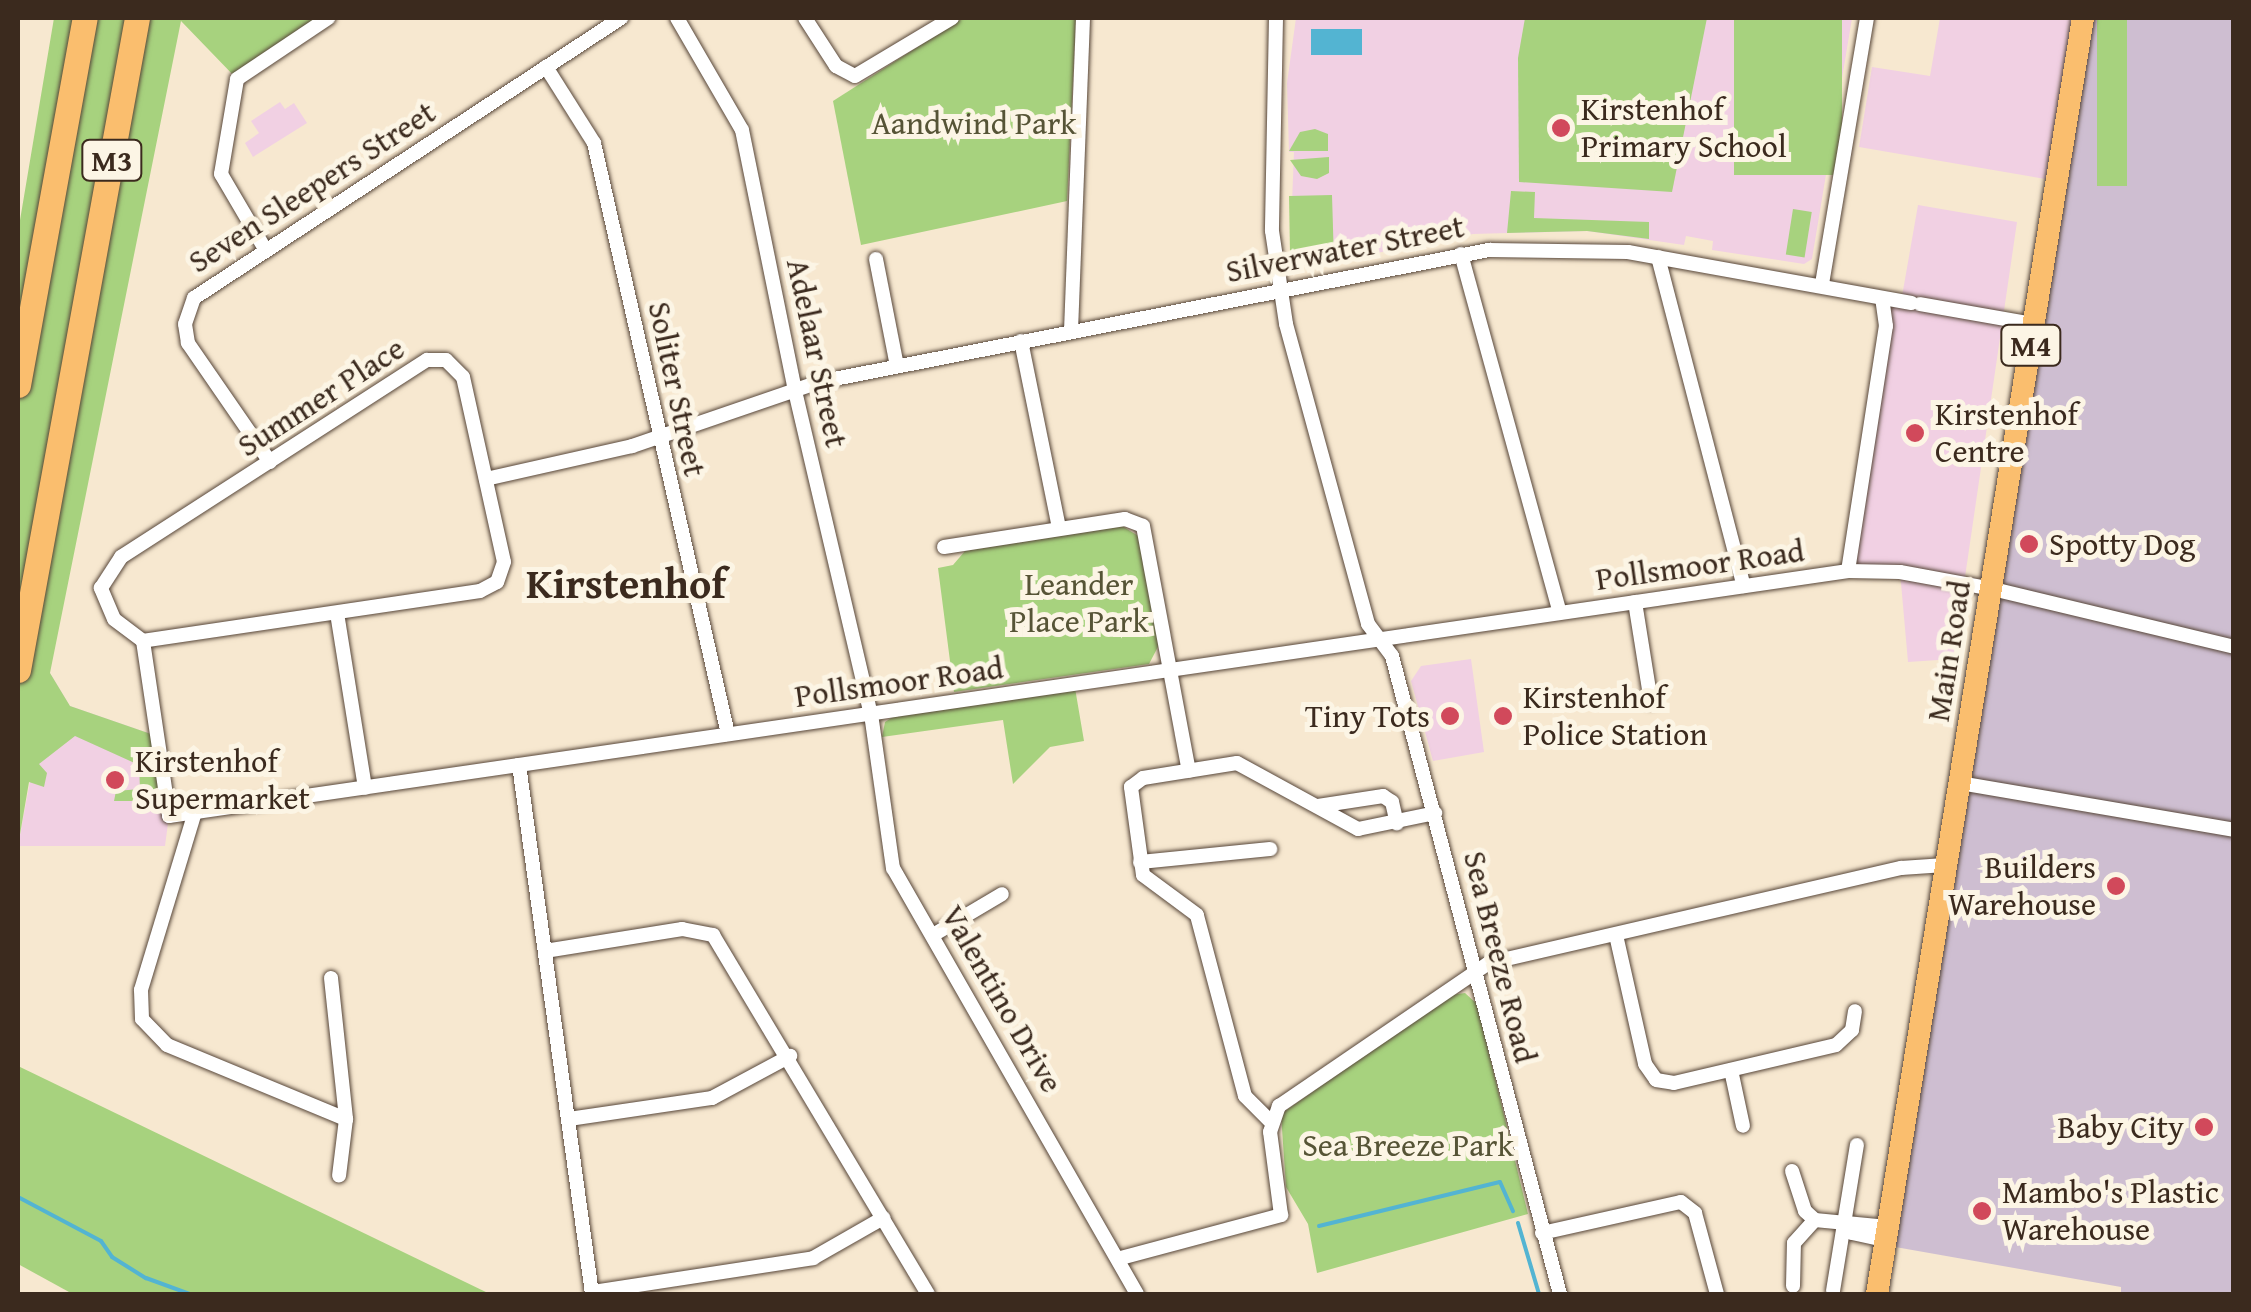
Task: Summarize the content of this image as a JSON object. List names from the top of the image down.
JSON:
{
  "streets": {
    "highway": ["M3"],
    "main road": ["M4", "Main Road"],
    "street": [
      "Seven Sleepers Street",
      "Silverwater Street",
      "Adelaar Street",
      "Soliter Street",
      "Summer Place",
      "Pollsmoor Road",
      "Sea Breeze Road",
      "Valentino Drive"
    ]
  },
  "crossings": [
    ["Seven Sleepers Street", "Soliter Street"],
    ["Seven Sleepers Street", "Summer Place"],
    ["Silverwater Street", "Adelaar Street"],
    ["Silverwater Street", "Soliter Street"],
    ["Silverwater Street", "Summer Place"],
    ["Silverwater Street", "Main Road"],
    ["Silverwater Street", "Sea Breeze Road"],
    ["Adelaar Street", "Pollsmoor Road"],
    ["Adelaar Street", "Valentino Drive"],
    ["Soliter Street", "Pollsmoor Road"],
    ["Summer Place", "Pollsmoor Road"],
    ["Pollsmoor Road", "Main Road"],
    ["Pollsmoor Road", "Sea Breeze Road"],
    ["Pollsmoor Road", "Valentino Drive"]
  ],
  "districts": ["Kirstenhof"],
  "parks": ["Aandwind Park", "Leander Place Park", "Sea Breeze Park"],
  "places": [
    "Kirstenhof Primary School",
    "Kirstenhof Centre",
    "Spotty Dog",
    "Tiny Tots",
    "Kirstenhof Police Station",
    "Kirstenhof Supermarket",
    "Builders Warehouse",
    "Baby City",
    "Mambo's Plastic Warehouse"
  ]
}
